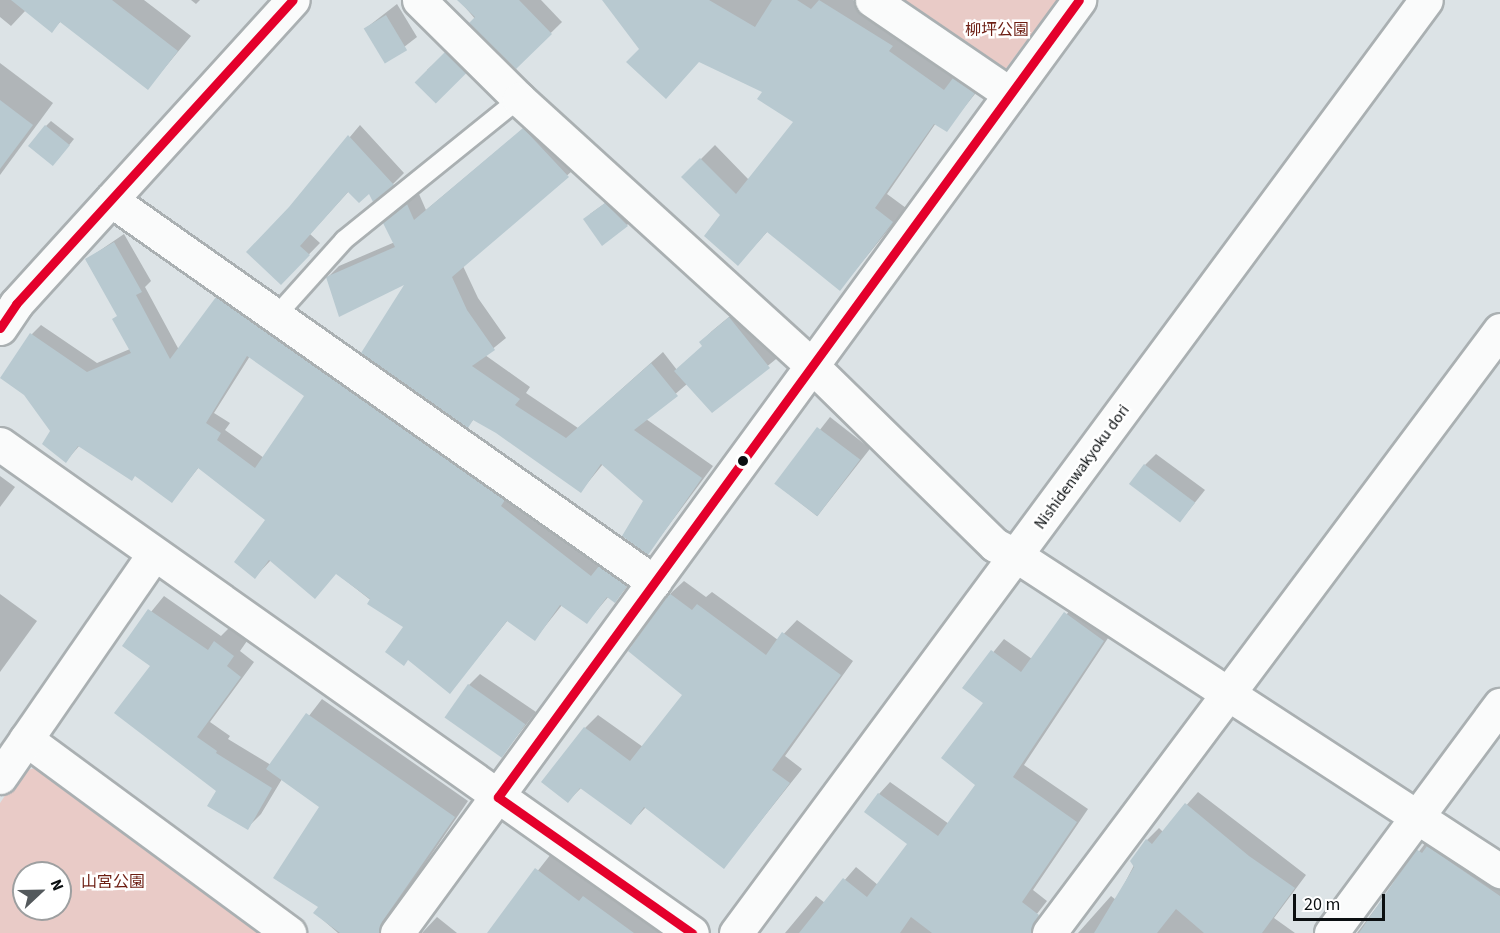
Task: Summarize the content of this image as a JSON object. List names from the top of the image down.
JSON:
{
  "streets": {
    "street": ["Nishidenwakyoku dori"]
  },
  "parks": ["柳坪公園", "山宮公園"],
  "scale_bar": "20 m",
  "north": "right"
}
